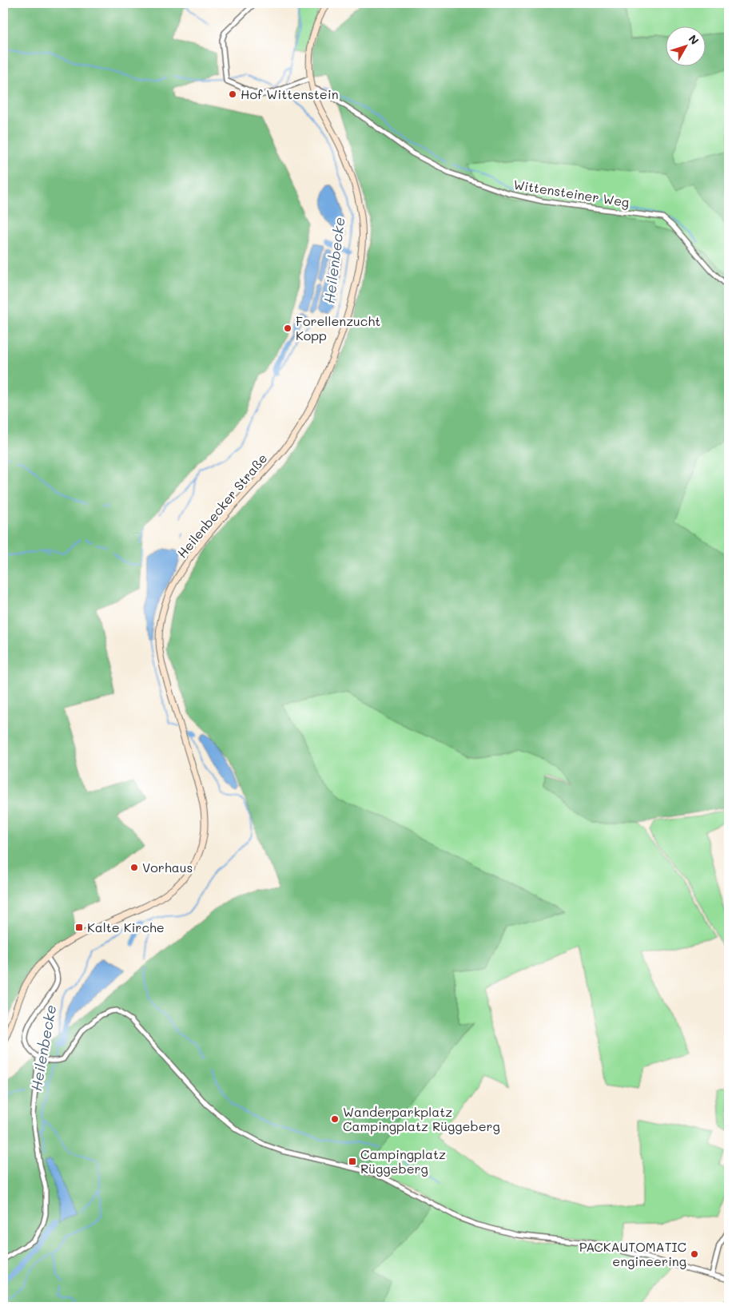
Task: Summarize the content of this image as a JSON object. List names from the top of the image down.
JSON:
{
  "streets": {
    "main road": ["Heilenbecker Straße"],
    "street": ["Wittensteiner Weg"]
  },
  "crossings": [
    ["Wittensteiner Weg", "Heilenbecker Straße"]
  ],
  "water": ["Heilenbecke"],
  "places": {
    "other": [
      "Hof Wittenstein",
      "Forellenzucht Kopp",
      "Vorhaus",
      "Wanderparkplatz Campingplatz Rüggeberg",
      "PACKAUTOMATIC engineering"
    ],
    "transit": ["Kalte Kirche", "Campingplatz Rüggeberg"]
  },
  "north": "top right"
}
